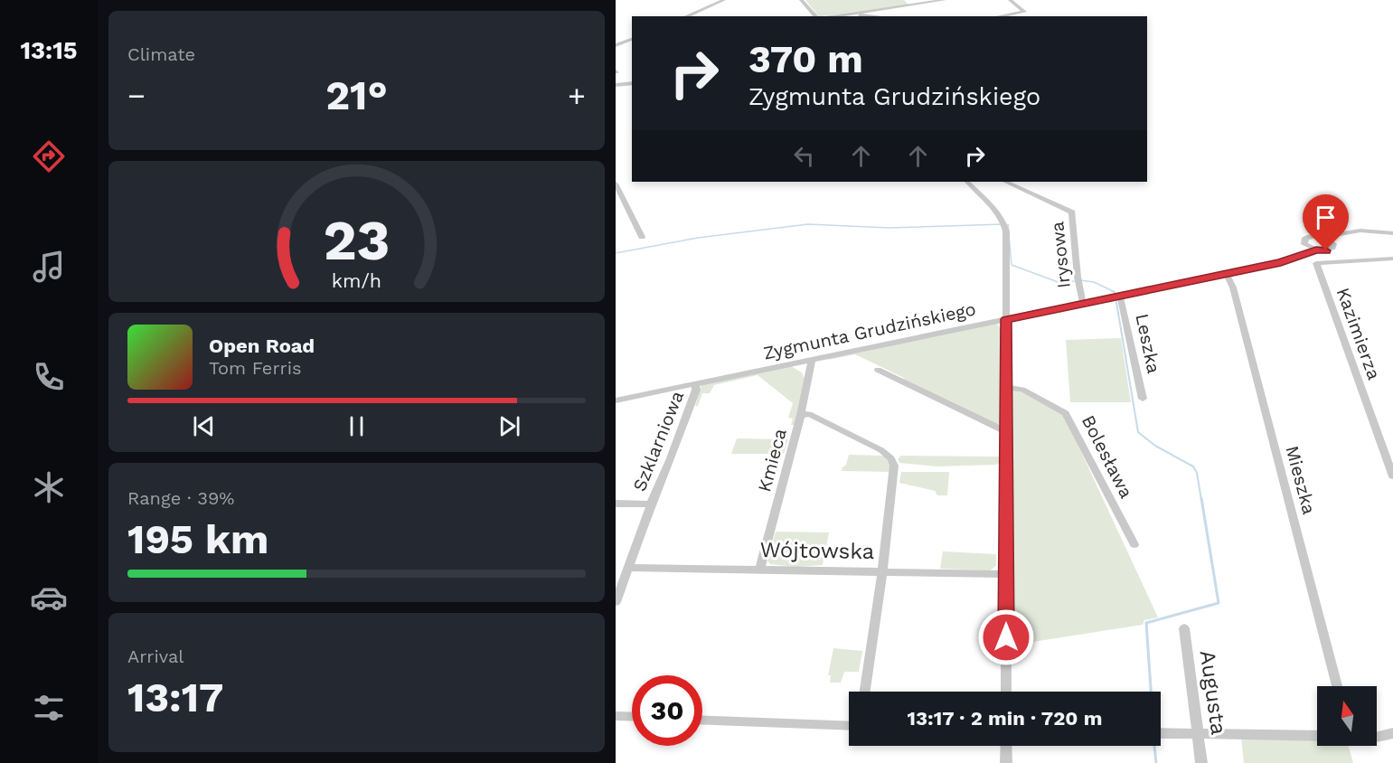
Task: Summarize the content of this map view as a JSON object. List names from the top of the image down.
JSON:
{
  "streets": {
    "street": [
      "Irysowa",
      "Zygmunta Grudzińskiego",
      "Kazimierza",
      "Leszka",
      "Szklarniowa",
      "Bolesława",
      "Kmieca",
      "Mieszka",
      "Wójtowska",
      "Augusta"
    ]
  },
  "crossings": [
    ["Irysowa", "Zygmunta Grudzińskiego"],
    ["Zygmunta Grudzińskiego", "Leszka"],
    ["Zygmunta Grudzińskiego", "Szklarniowa"],
    ["Zygmunta Grudzińskiego", "Kmieca"],
    ["Zygmunta Grudzińskiego", "Mieszka"],
    ["Szklarniowa", "Wójtowska"],
    ["Kmieca", "Wójtowska"]
  ],
  "north": "top",
  "page": {
    "tabs": "13:15",
    "tile": [
      "Climate",
      ["Range · 39%", "195 km"],
      ["Arrival", "13:17"]
    ],
    "turn": ["370 m", "Zygmunta Grudzińskiego"],
    "heat": ["−", "21°", "+"],
    "song": ["Open Road", "Tom Ferris"],
    "limit": "30",
    "trip": "13:17 · 2 min · 720 m",
    "gauge": ["23", "km/h"]
  }
}
